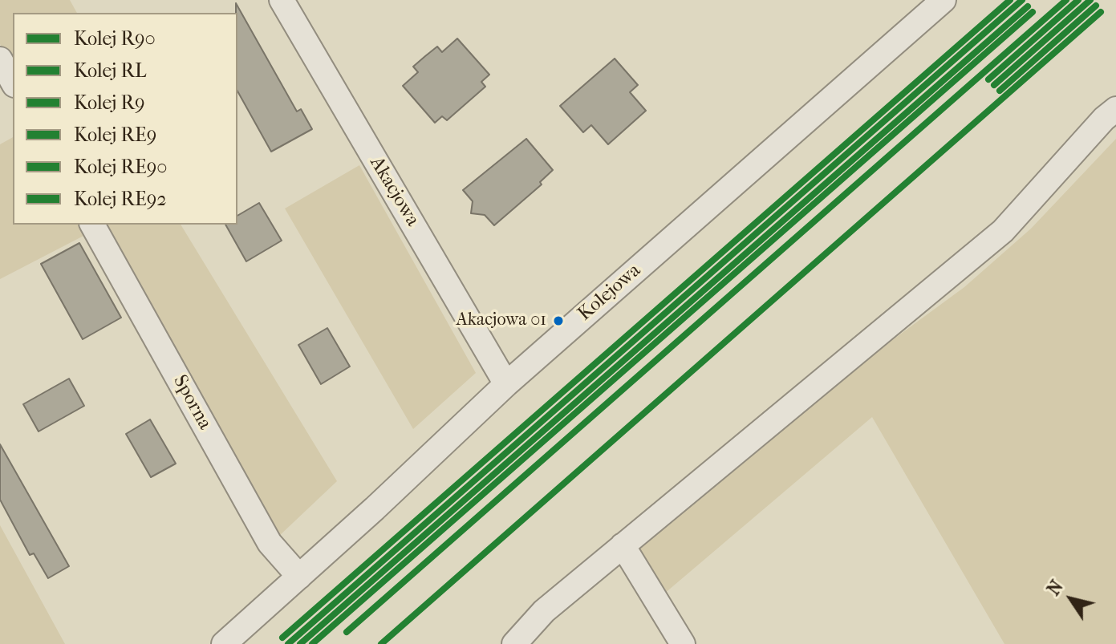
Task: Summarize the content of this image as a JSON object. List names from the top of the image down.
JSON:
{
  "streets": {
    "street": ["Akacjowa", "Kolejowa", "Sporna"]
  },
  "crossings": [
    ["Akacjowa", "Kolejowa"],
    ["Kolejowa", "Sporna"]
  ],
  "places": ["Akacjowa 01"],
  "lines": [
    "rail line R90",
    "rail line R9",
    "rail line RE90",
    "rail line RL",
    "rail line RE9",
    "rail line RE92"
  ],
  "legend": [
    "Kolej R90",
    "Kolej RL",
    "Kolej R9",
    "Kolej RE9",
    "Kolej RE90",
    "Kolej RE92"
  ],
  "north": "top left"
}
